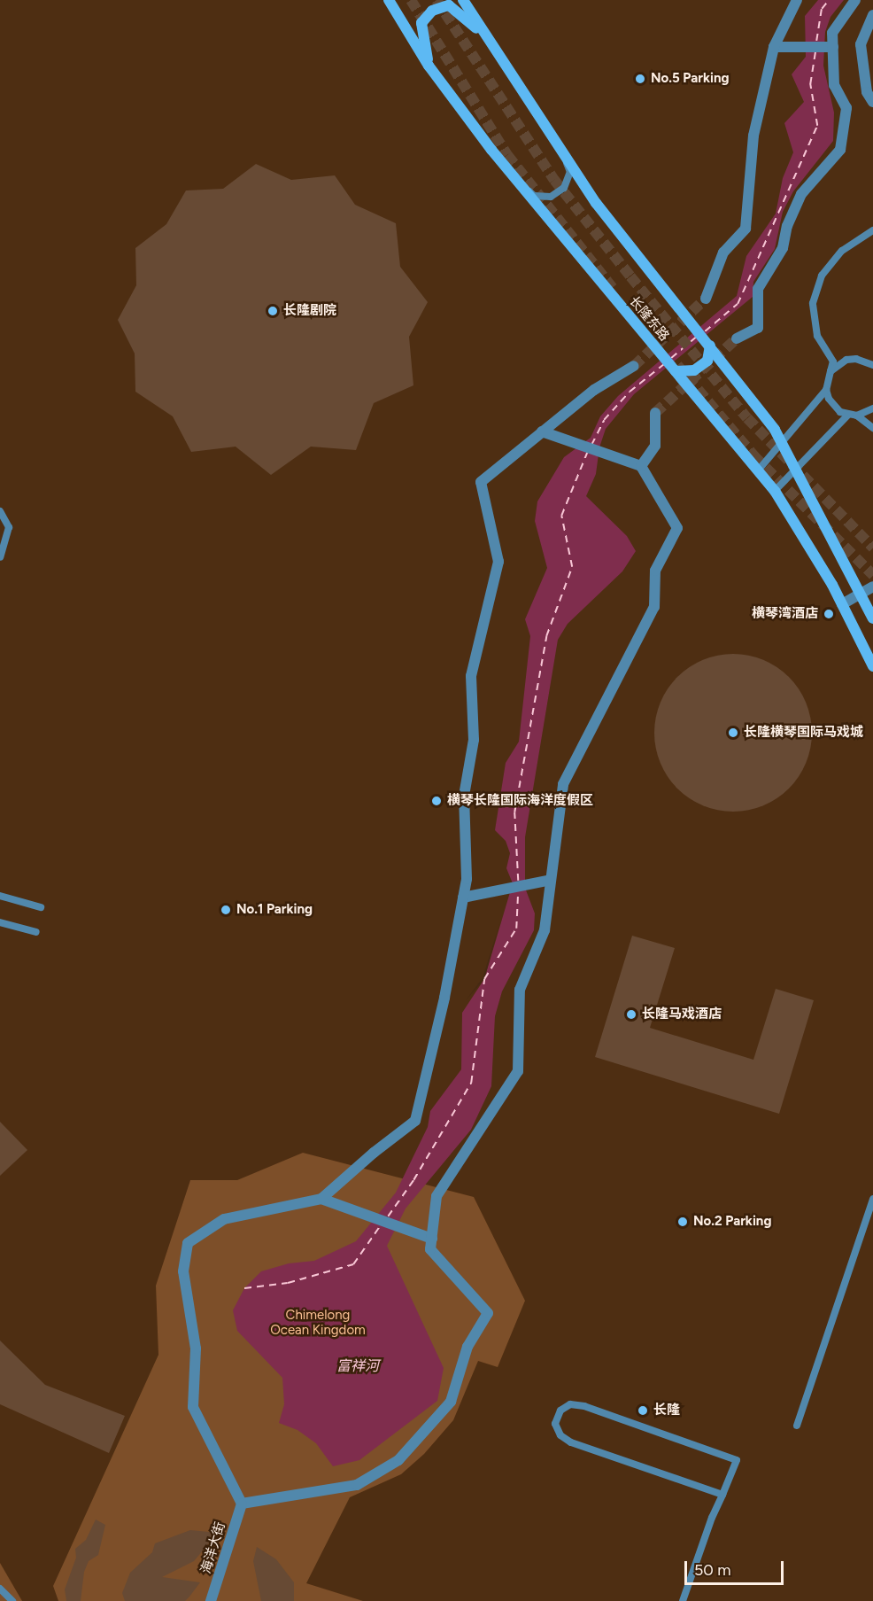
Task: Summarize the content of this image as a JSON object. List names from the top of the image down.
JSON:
{
  "streets": {
    "main road": ["长隆东路"],
    "street": ["海洋大街"]
  },
  "water": ["富祥河"],
  "parks": ["Chimelong Ocean Kingdom"],
  "places": [
    "No.5 Parking",
    "长隆剧院",
    "横琴湾酒店",
    "长隆横琴国际马戏城",
    "横琴长隆国际海洋度假区",
    "No.1 Parking",
    "长隆马戏酒店",
    "No.2 Parking",
    "长隆"
  ],
  "scale_bar": "50 m"
}
